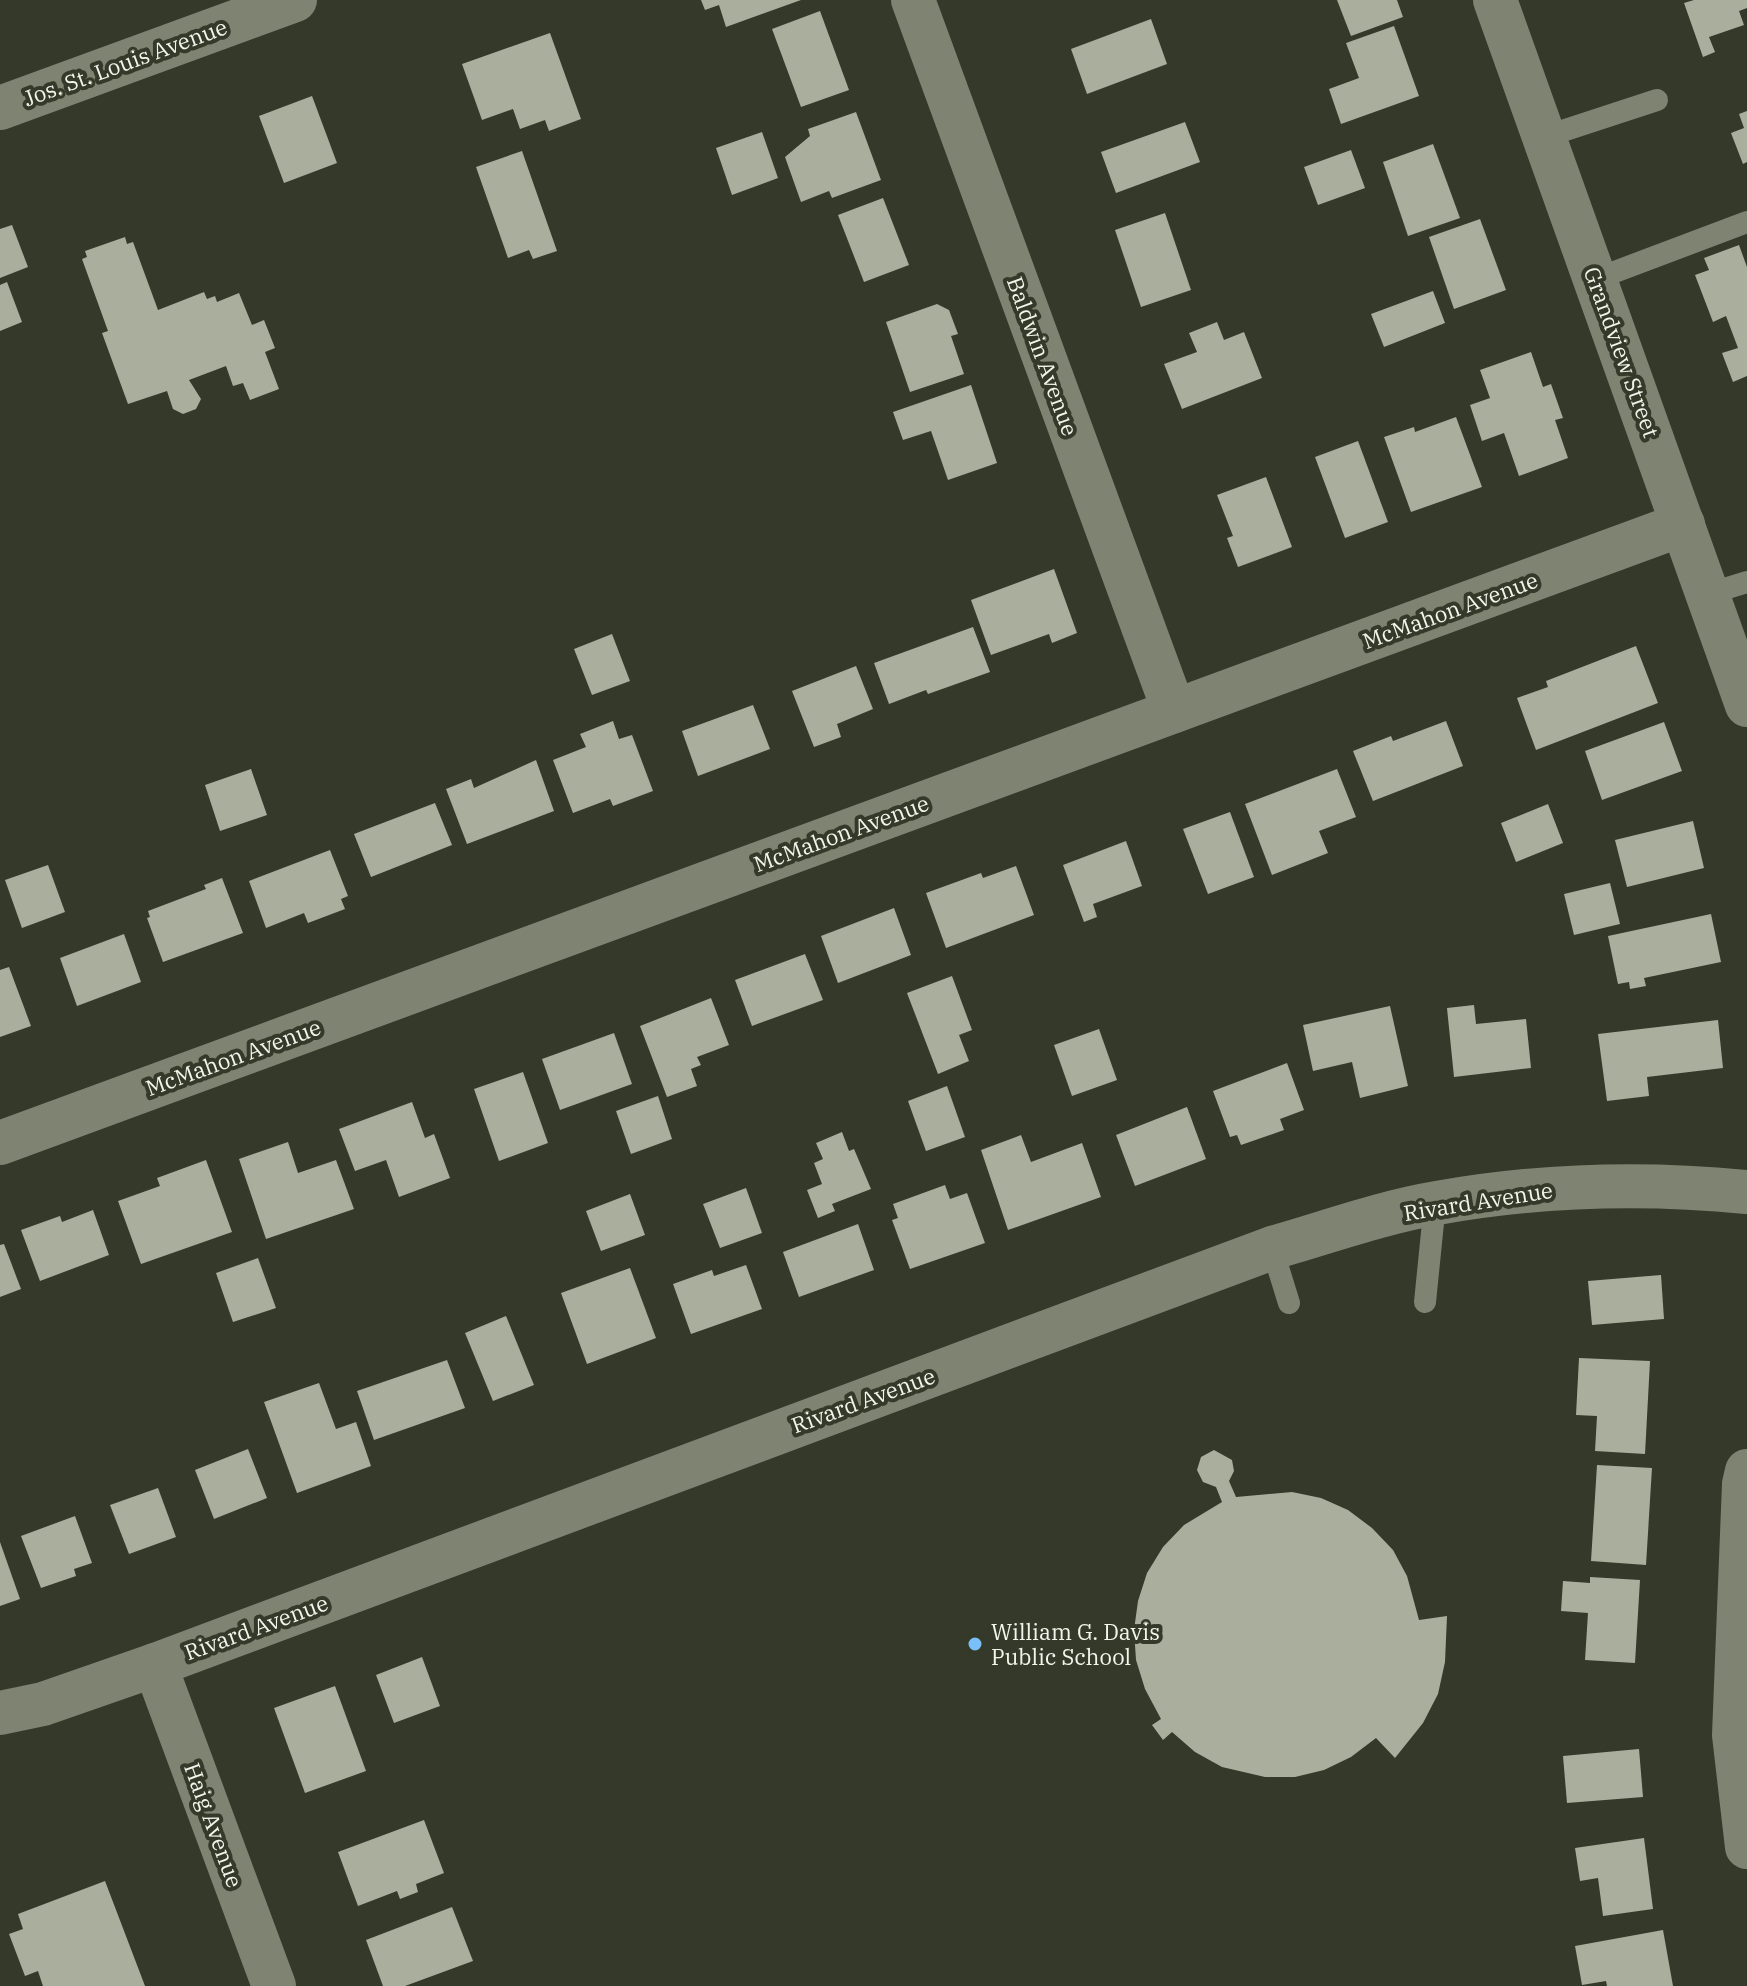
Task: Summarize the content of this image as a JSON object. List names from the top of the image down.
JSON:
{
  "streets": {
    "street": [
      "Jos. St. Louis Avenue",
      "Grandview Street",
      "Baldwin Avenue",
      "McMahon Avenue",
      "Rivard Avenue",
      "Haig Avenue"
    ]
  },
  "crossings": [
    ["Grandview Street", "McMahon Avenue"],
    ["Baldwin Avenue", "McMahon Avenue"],
    ["Rivard Avenue", "Haig Avenue"]
  ],
  "places": ["William G. Davis Public School"]
}
